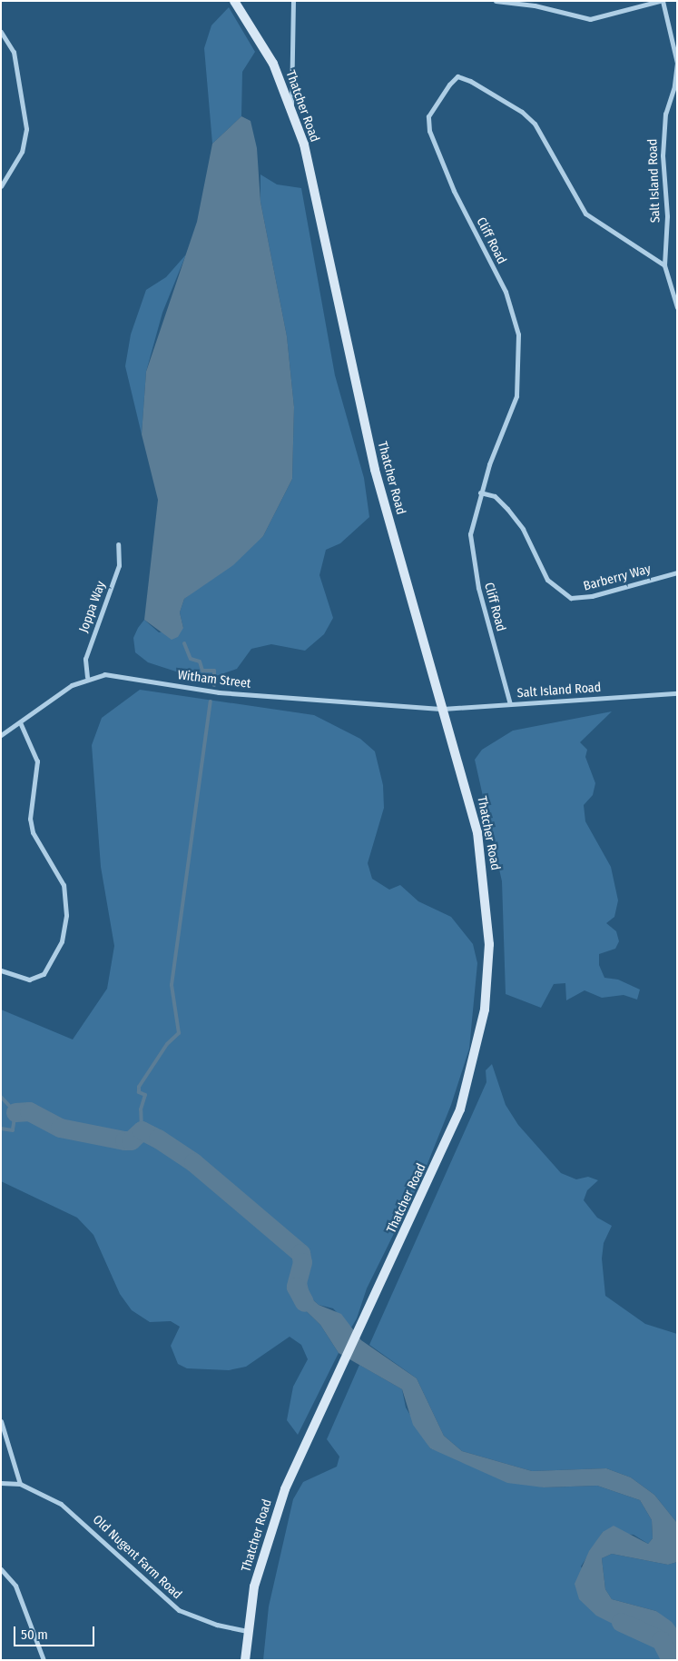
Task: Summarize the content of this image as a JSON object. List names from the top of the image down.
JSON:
{
  "streets": {
    "main road": ["Thatcher Road"],
    "street": [
      "Salt Island Road",
      "Cliff Road",
      "Barberry Way",
      "Joppa Way",
      "Witham Street",
      "Old Nugent Farm Road"
    ]
  },
  "crossings": [
    ["Thatcher Road", "Salt Island Road"],
    ["Thatcher Road", "Witham Street"],
    ["Thatcher Road", "Old Nugent Farm Road"],
    ["Salt Island Road", "Cliff Road"],
    ["Salt Island Road", "Witham Street"],
    ["Cliff Road", "Barberry Way"],
    ["Joppa Way", "Witham Street"]
  ],
  "scale_bar": "50 m"
}
